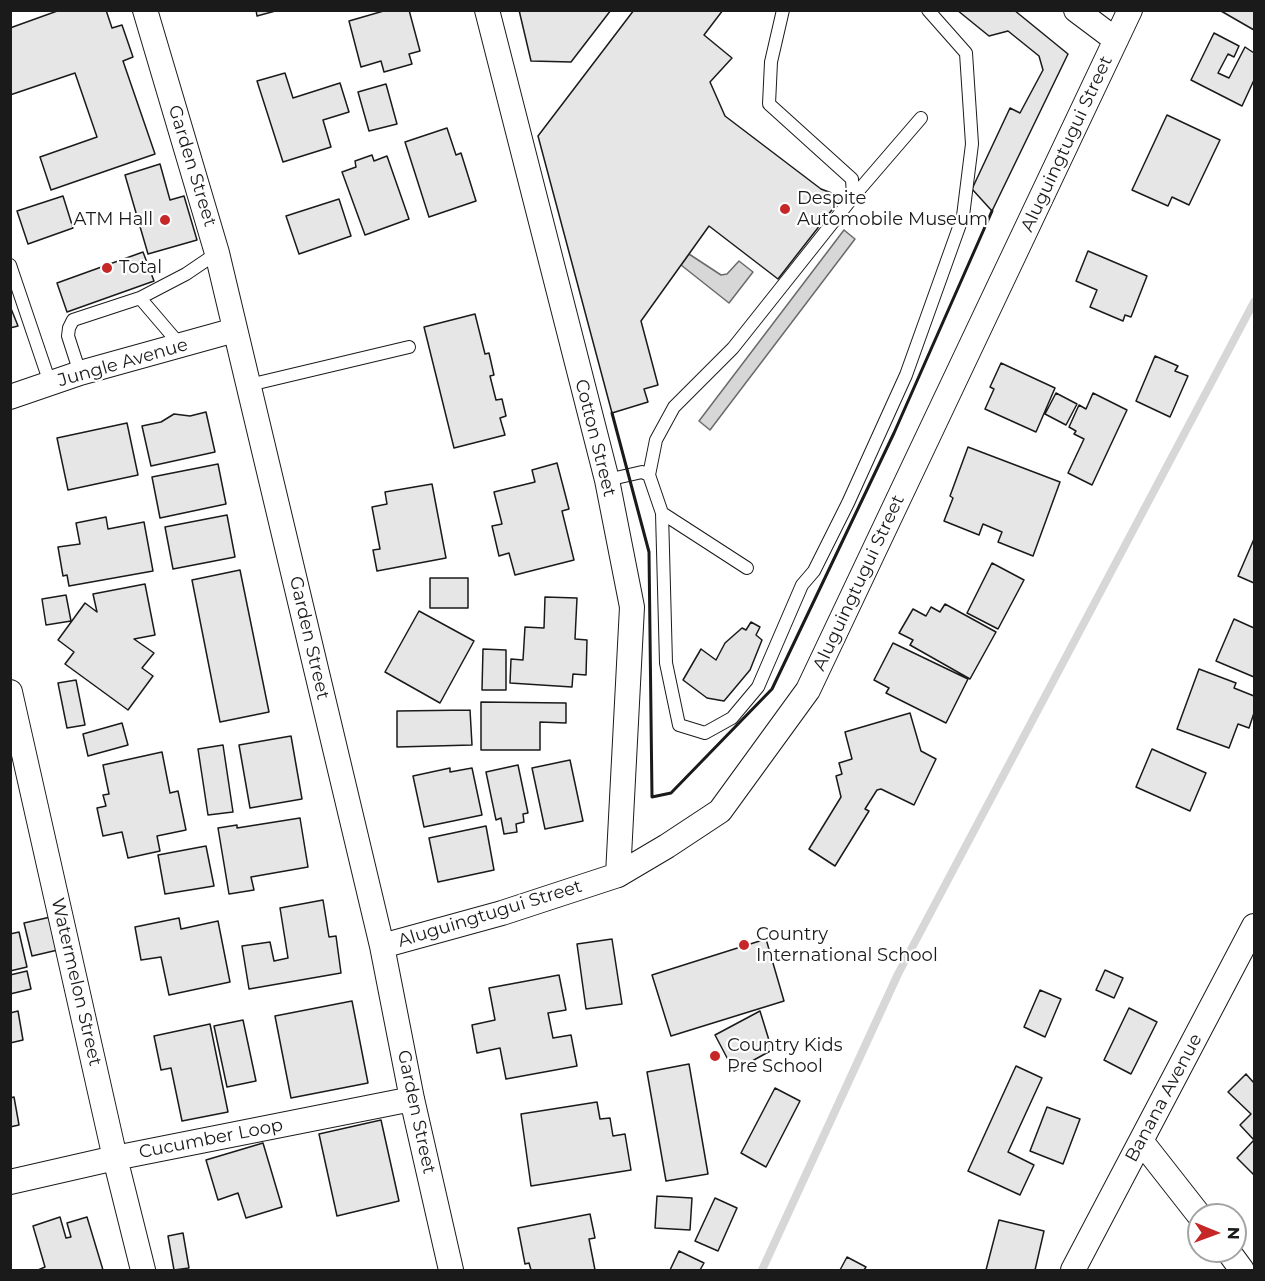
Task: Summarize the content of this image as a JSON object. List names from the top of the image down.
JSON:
{
  "streets": {
    "street": [
      "Aluguingtugui Street",
      "Garden Street",
      "Jungle Avenue",
      "Cotton Street",
      "Watermelon Street",
      "Banana Avenue",
      "Cucumber Loop"
    ]
  },
  "crossings": [
    ["Aluguingtugui Street", "Garden Street"],
    ["Aluguingtugui Street", "Cotton Street"],
    ["Garden Street", "Jungle Avenue"],
    ["Garden Street", "Cucumber Loop"],
    ["Watermelon Street", "Cucumber Loop"]
  ],
  "places": [
    "Despite Automobile Museum",
    "ATM Hall",
    "Total",
    "Country International School",
    "Country Kids Pre School"
  ],
  "north": "right"
}
